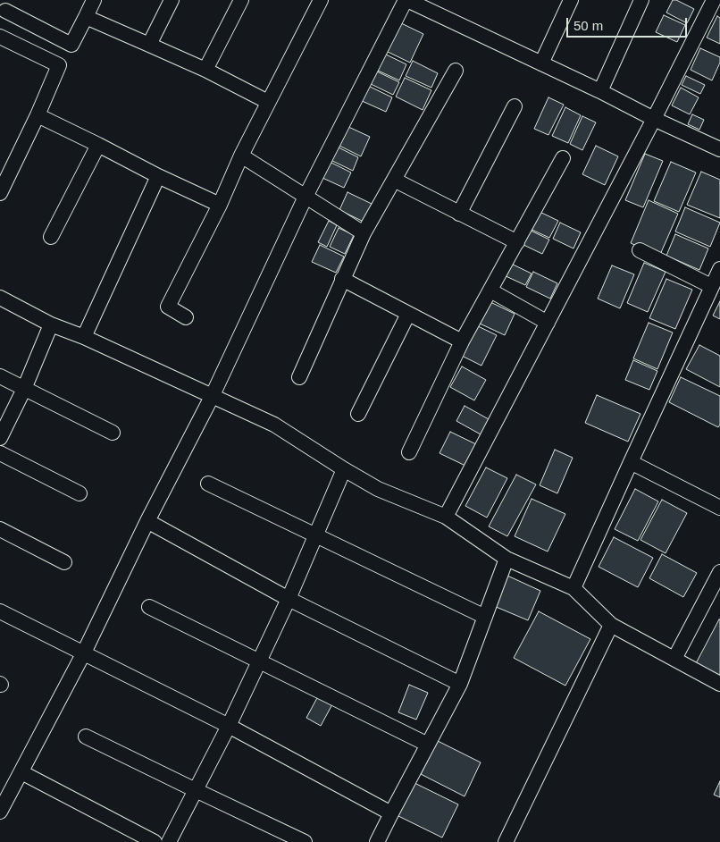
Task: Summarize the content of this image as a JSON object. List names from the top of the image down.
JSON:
{
  "scale_bar": "50 m"
}
